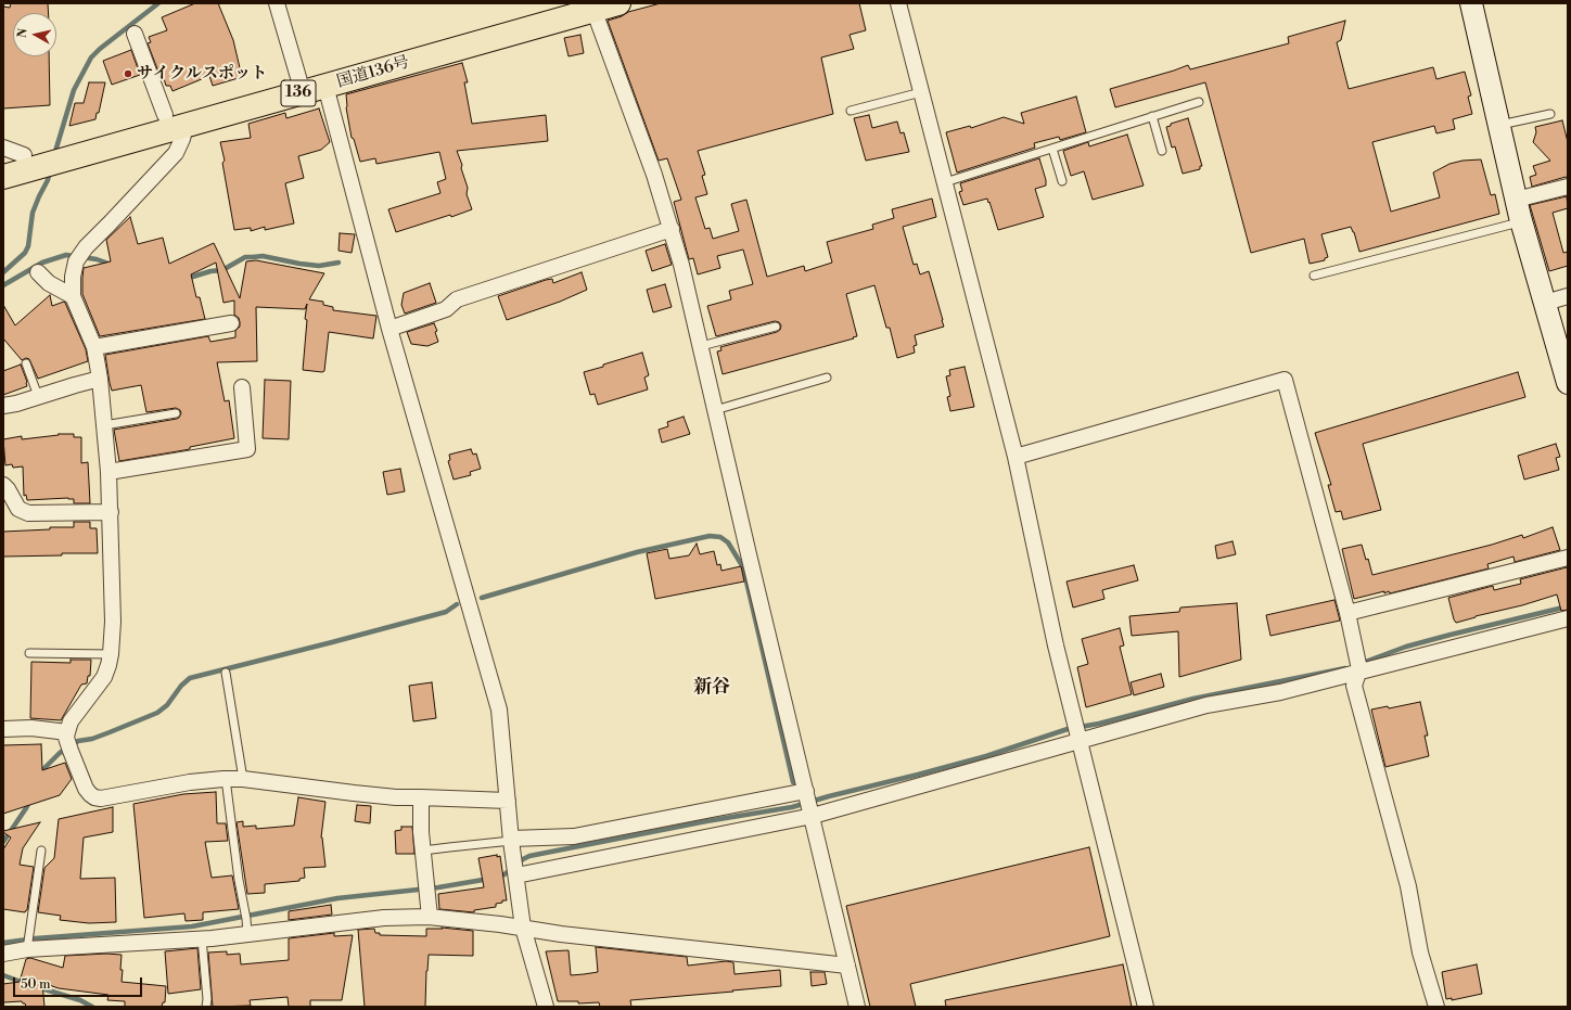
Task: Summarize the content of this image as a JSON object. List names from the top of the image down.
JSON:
{
  "streets": {
    "highway": ["国道136号", "136"]
  },
  "districts": ["新谷"],
  "places": ["サイクルスポット"],
  "scale_bar": "50 m",
  "north": "left"
}
